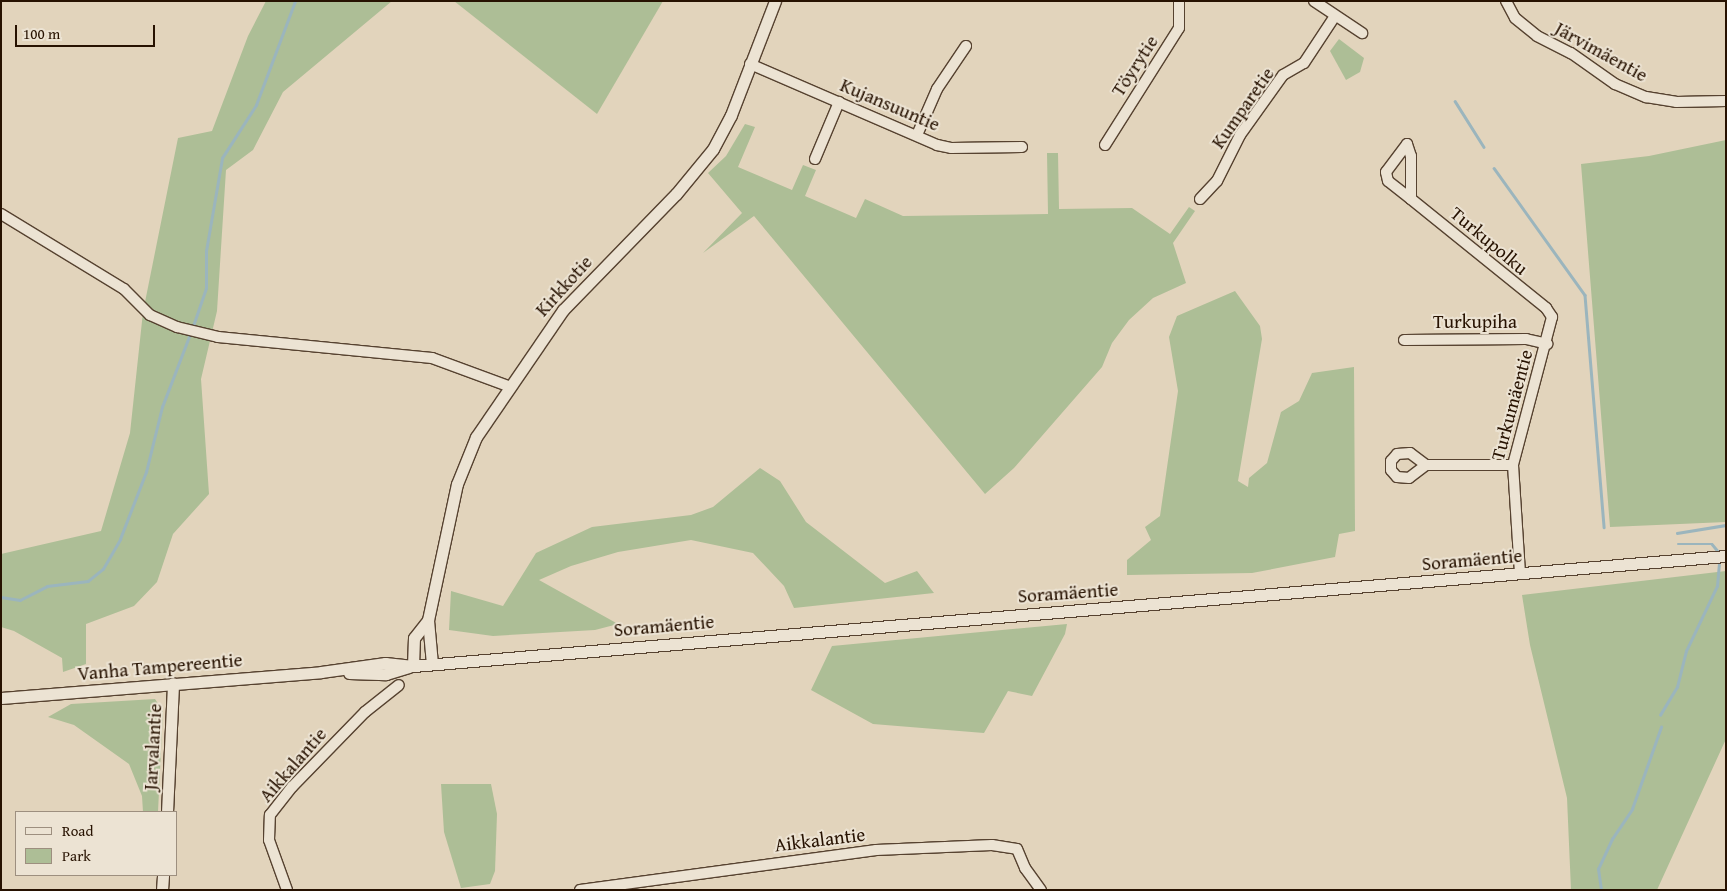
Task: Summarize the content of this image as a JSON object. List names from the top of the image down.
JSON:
{
  "streets": {
    "street": [
      "Järvimäentie",
      "Töyrytie",
      "Kujansuuntie",
      "Kumparetie",
      "Turkupolku",
      "Kirkkotie",
      "Turkupiha",
      "Turkumäentie",
      "Soramäentie",
      "Vanha Tampereentie",
      "Jarvalantie",
      "Aikkalantie"
    ]
  },
  "crossings": [
    ["Kujansuuntie", "Kirkkotie"],
    ["Turkupolku", "Turkumäentie"],
    ["Kirkkotie", "Soramäentie"],
    ["Kirkkotie", "Vanha Tampereentie"],
    ["Turkupiha", "Turkumäentie"],
    ["Turkumäentie", "Soramäentie"],
    ["Soramäentie", "Vanha Tampereentie"],
    ["Vanha Tampereentie", "Jarvalantie"]
  ],
  "legend": ["Road", "Park"],
  "scale_bar": "100 m"
}
